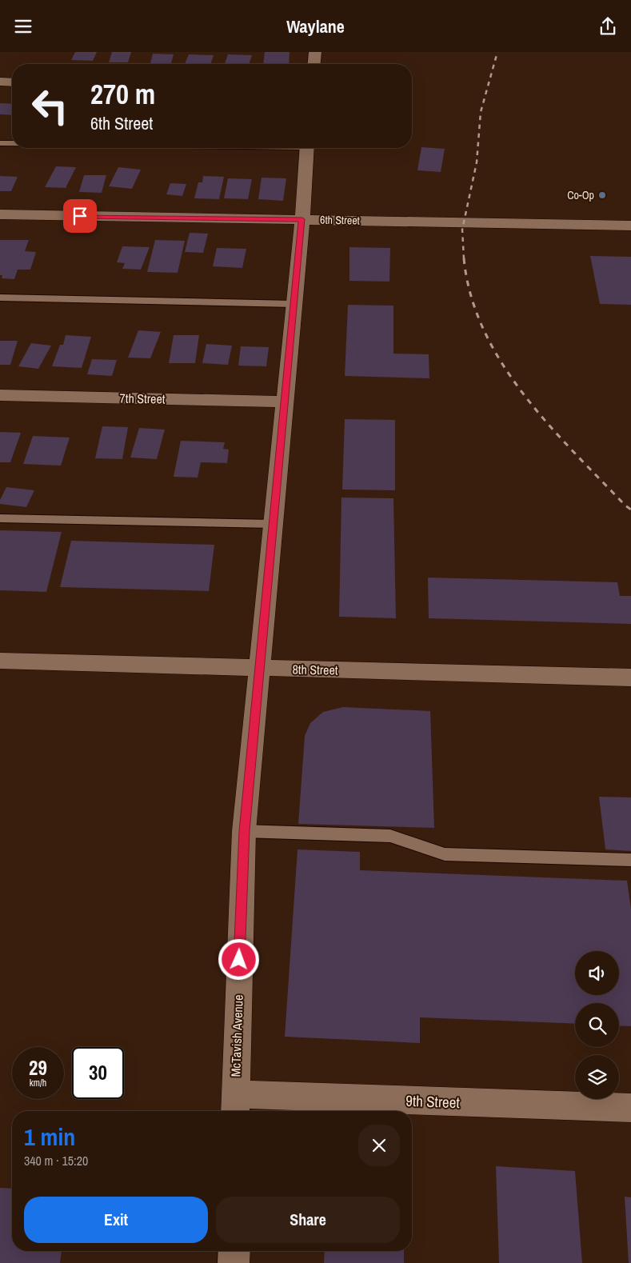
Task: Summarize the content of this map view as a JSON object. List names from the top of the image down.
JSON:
{
  "streets": {
    "street": [
      "6th Street",
      "7th Street",
      "8th Street",
      "McTavish Avenue",
      "9th Street"
    ]
  },
  "crossings": [
    ["6th Street", "McTavish Avenue"],
    ["7th Street", "McTavish Avenue"],
    ["8th Street", "McTavish Avenue"],
    ["McTavish Avenue", "9th Street"]
  ],
  "places": ["Co-Op"],
  "page": {
    "header": "Waylane",
    "turn": ["270 m", "6th Street"],
    "speed": "29 km/h",
    "limit": "30",
    "heading": ["1 min", "340 m · 15:20"],
    "buttons": ["Exit", "Share"]
  }
}
